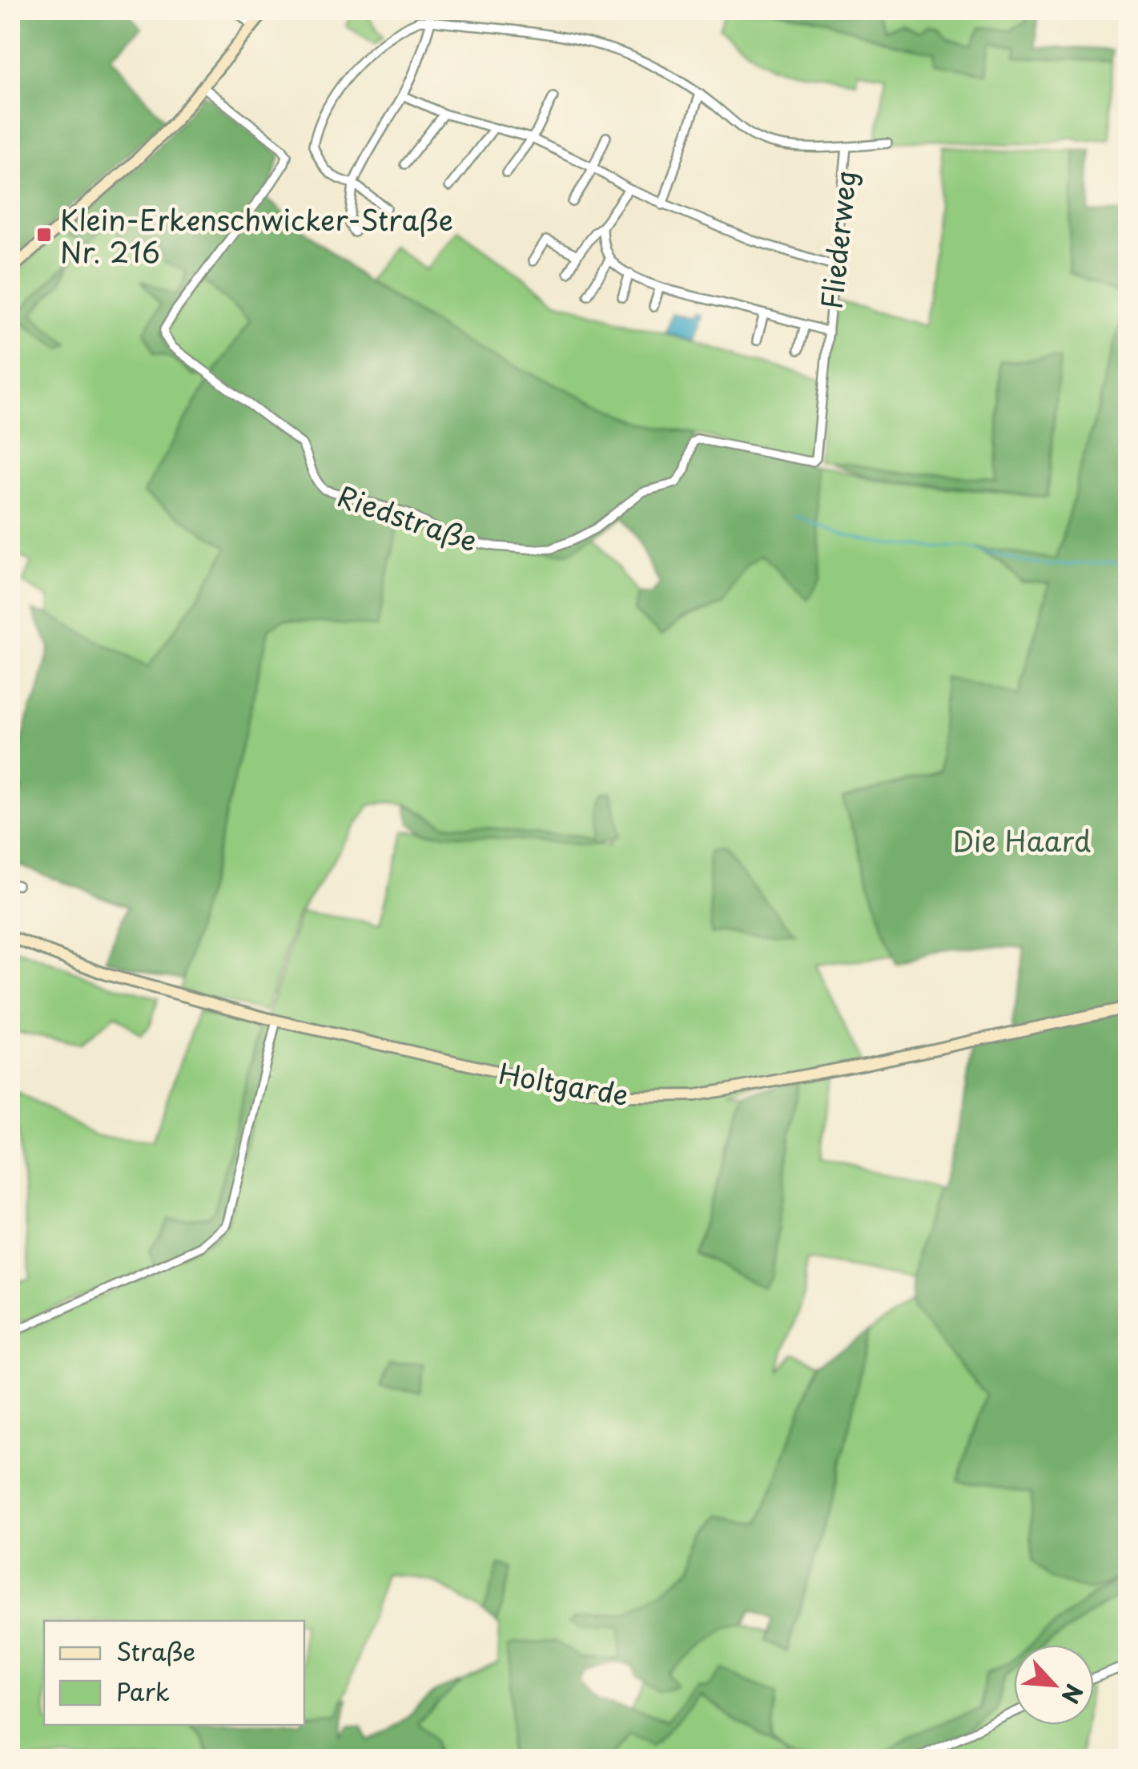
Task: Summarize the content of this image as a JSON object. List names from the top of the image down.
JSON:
{
  "streets": {
    "street": ["Fliederweg", "Riedstraße", "Holtgarde"]
  },
  "crossings": [
    ["Fliederweg", "Riedstraße"]
  ],
  "parks": ["Die Haard"],
  "places": {
    "transit": ["Klein-Erkenschwicker-Straße Nr. 216"]
  },
  "legend": ["Straße", "Park"],
  "north": "bottom right"
}
